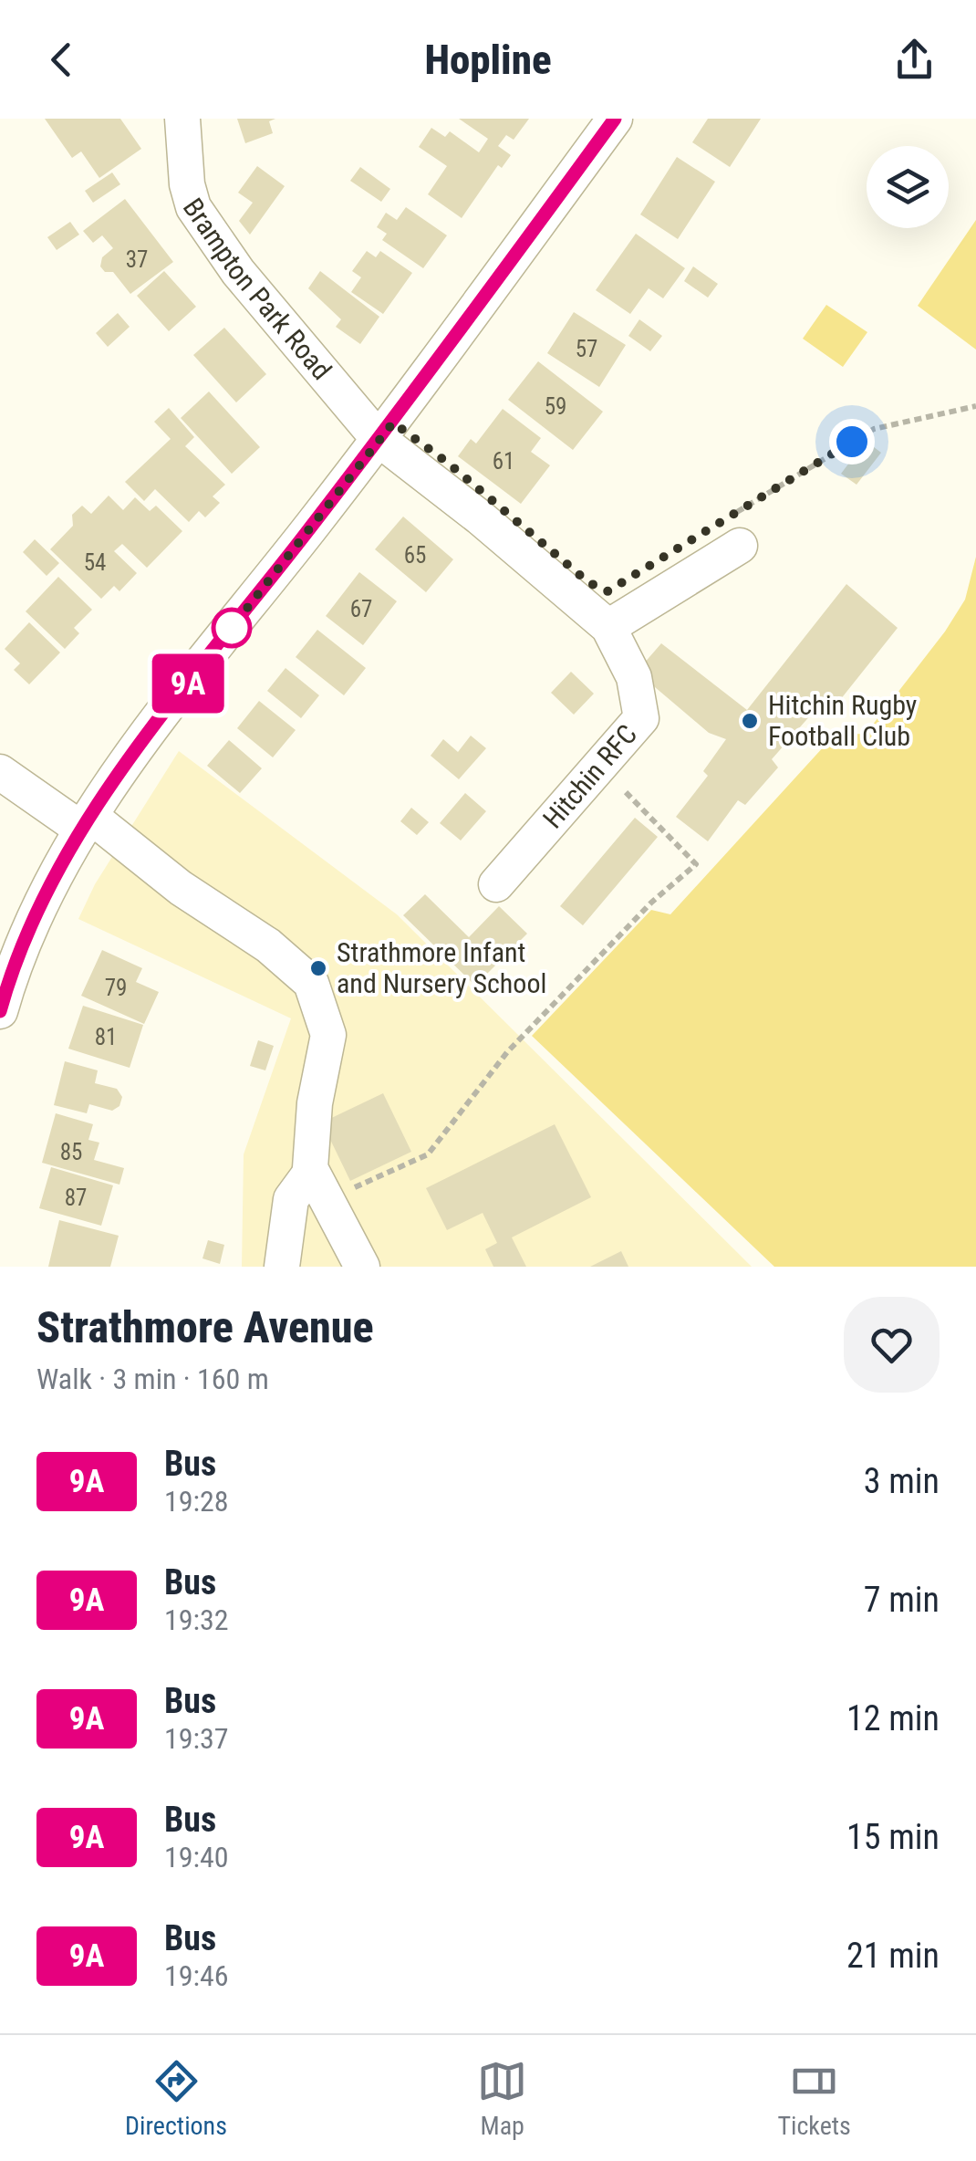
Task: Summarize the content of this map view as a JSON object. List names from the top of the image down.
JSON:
{
  "streets": {
    "street": ["Brampton Park Road", "Hitchin RFC"]
  },
  "crossings": [
    ["Brampton Park Road", "Hitchin RFC"]
  ],
  "places": ["Hitchin Rugby Football Club", "Strathmore Infant and Nursery School"],
  "lines": ["bus line 9A"],
  "house_numbers": [
    "37",
    "57",
    "59",
    "61",
    "65",
    "54",
    "67",
    "79",
    "81",
    "85",
    "87"
  ],
  "page": {
    "header": "Hopline",
    "on_map": "9A",
    "heading": ["Strathmore Avenue", "Walk · 3 min · 160 m"],
    "list": [
      {
        "mark": "9A",
        "name": "Bus",
        "note": "19:28",
        "value": "3 min"
      },
      {
        "mark": "9A",
        "name": "Bus",
        "note": "19:32",
        "value": "7 min"
      },
      {
        "mark": "9A",
        "name": "Bus",
        "note": "19:37",
        "value": "12 min"
      },
      {
        "mark": "9A",
        "name": "Bus",
        "note": "19:40",
        "value": "15 min"
      },
      {
        "mark": "9A",
        "name": "Bus",
        "note": "19:46",
        "value": "21 min"
      }
    ],
    "tabs": ["Directions", "Map", "Tickets"]
  }
}
